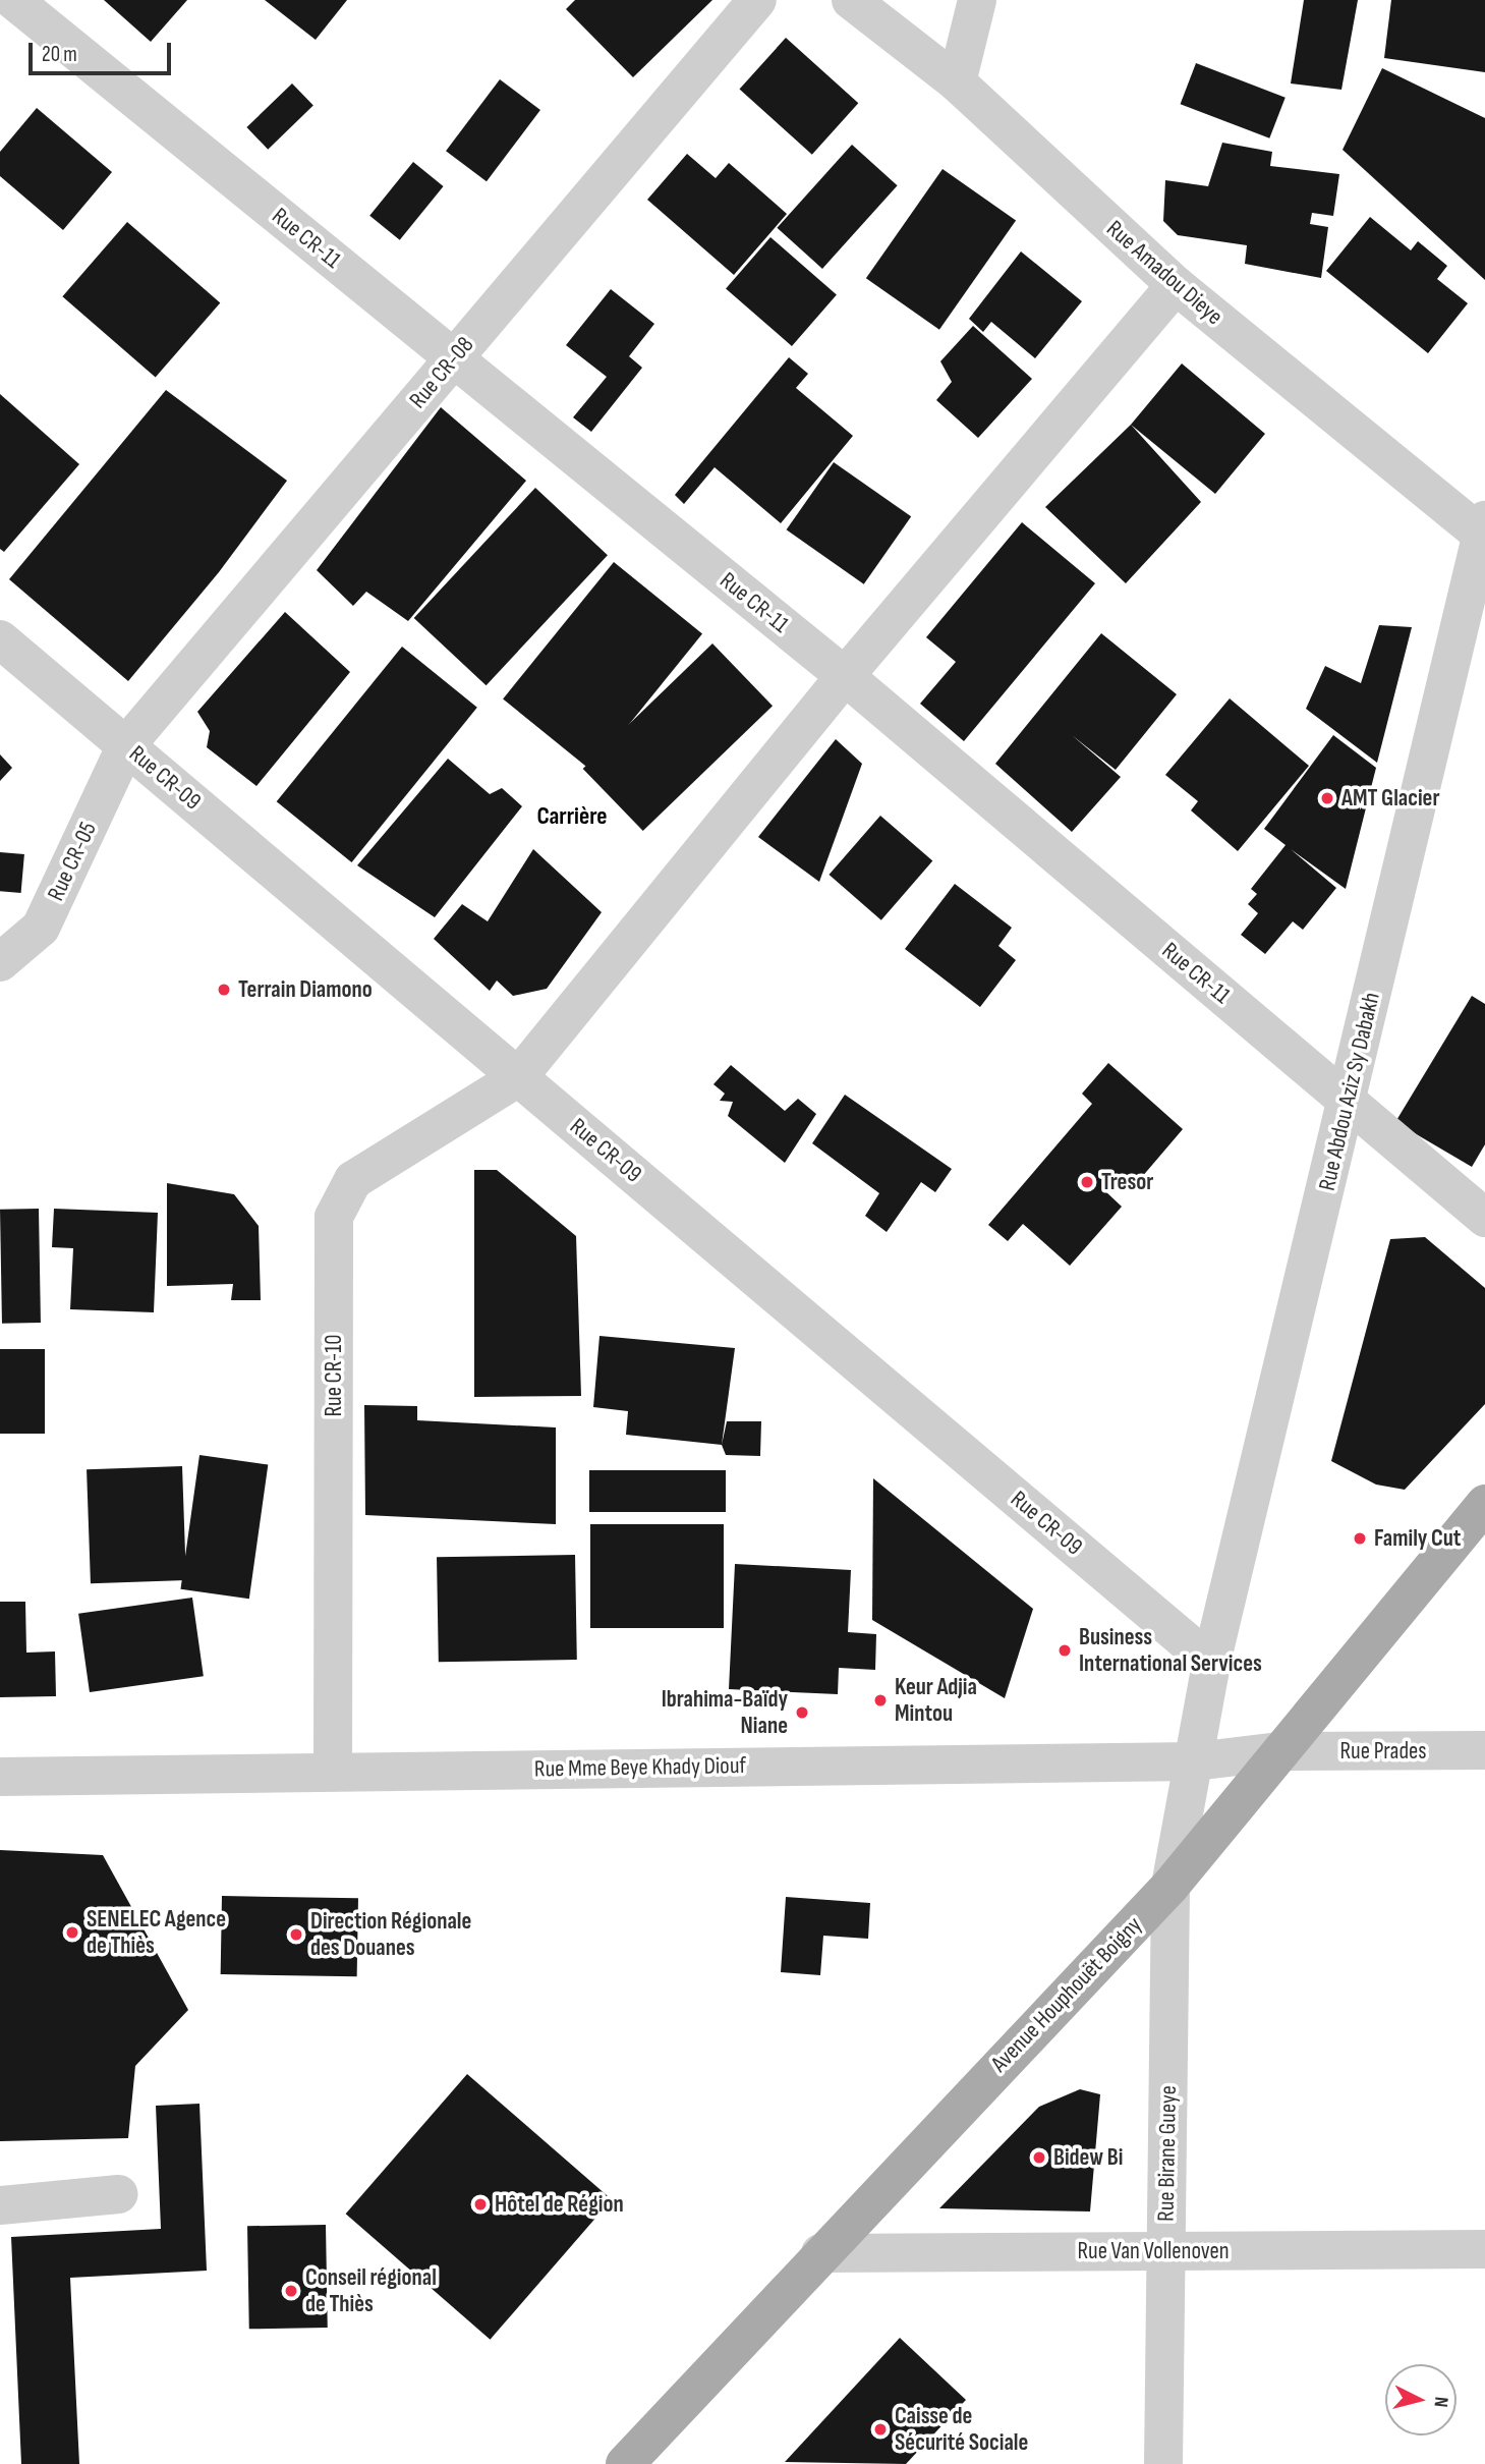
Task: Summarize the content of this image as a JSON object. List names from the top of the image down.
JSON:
{
  "streets": {
    "main road": ["Avenue Houphouët Boigny"],
    "street": [
      "Rue CR-11",
      "Rue Amadou Dieye",
      "Rue CR-08",
      "Rue CR-09",
      "Rue CR-05",
      "Rue Abdou Aziz Sy Dabakh",
      "Rue CR-10",
      "Rue Prades",
      "Rue Mme Beye Khady Diouf",
      "Rue Birane Gueye",
      "Rue Van Vollenoven"
    ]
  },
  "crossings": [
    ["Rue CR-11", "Rue CR-08"],
    ["Rue CR-11", "Rue Abdou Aziz Sy Dabakh"],
    ["Rue CR-11", "Rue CR-10"],
    ["Rue Amadou Dieye", "Rue Abdou Aziz Sy Dabakh"],
    ["Rue Amadou Dieye", "Rue CR-10"],
    ["Rue CR-08", "Rue CR-09"],
    ["Rue CR-08", "Rue CR-05"],
    ["Rue CR-09", "Rue CR-05"],
    ["Rue CR-09", "Rue Abdou Aziz Sy Dabakh"],
    ["Rue CR-09", "Rue CR-10"],
    ["Rue Abdou Aziz Sy Dabakh", "Rue Mme Beye Khady Diouf"],
    ["Rue Abdou Aziz Sy Dabakh", "Rue Birane Gueye"],
    ["Rue CR-10", "Rue Mme Beye Khady Diouf"],
    ["Rue Prades", "Rue Mme Beye Khady Diouf"],
    ["Rue Prades", "Avenue Houphouët Boigny"],
    ["Rue Mme Beye Khady Diouf", "Avenue Houphouët Boigny"],
    ["Rue Mme Beye Khady Diouf", "Rue Birane Gueye"],
    ["Avenue Houphouët Boigny", "Rue Birane Gueye"],
    ["Avenue Houphouët Boigny", "Rue Van Vollenoven"],
    ["Rue Birane Gueye", "Rue Van Vollenoven"]
  ],
  "districts": ["Carrière"],
  "places": [
    "AMT Glacier",
    "Terrain Diamono",
    "Tresor",
    "Family Cut",
    "Business International Services",
    "Keur Adjia Mintou",
    "Ibrahima-Baïdy Niane",
    "SENELEC Agence de Thiès",
    "Direction Régionale des Douanes",
    "Bidew Bi",
    "Hôtel de Région",
    "Conseil régional de Thiès",
    "Caisse de Sécurité Sociale"
  ],
  "scale_bar": "20 m",
  "north": "right"
}
